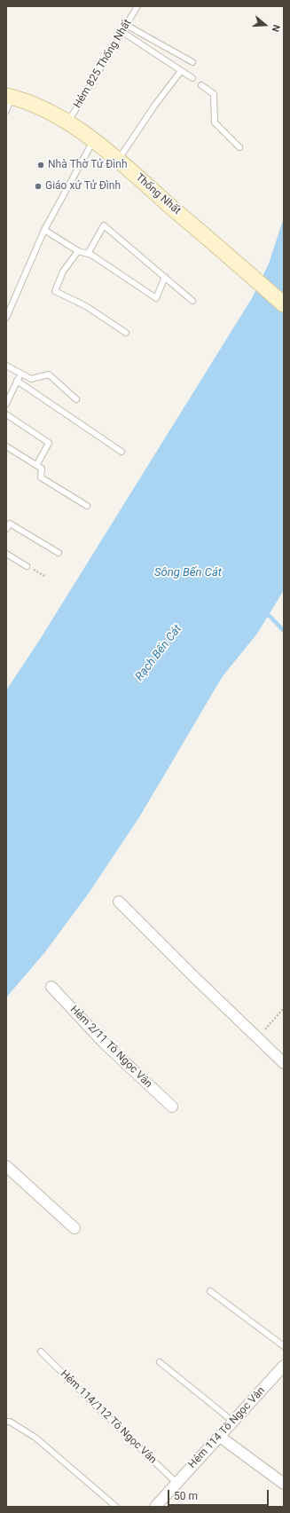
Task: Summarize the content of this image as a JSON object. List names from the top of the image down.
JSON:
{
  "streets": {
    "main road": ["Thống Nhất"],
    "street": ["Hẻm 2/11 Tô Ngọc Vân", "Hẻm 114 Tô Ngọc Vân"],
    "lane": ["Hẻm 825 Thống Nhất", "Hẻm 114/112 Tô Ngọc Vân"]
  },
  "crossings": [
    ["Hẻm 825 Thống Nhất", "Thống Nhất"],
    ["Hẻm 114/112 Tô Ngọc Vân", "Hẻm 114 Tô Ngọc Vân"]
  ],
  "water": ["Sông Bến Cát", "Rạch Bến Cát"],
  "places": ["Nhà Thờ Tử Đình", "Giáo xứ Tử Đình"],
  "scale_bar": "50 m",
  "north": "right"
}
